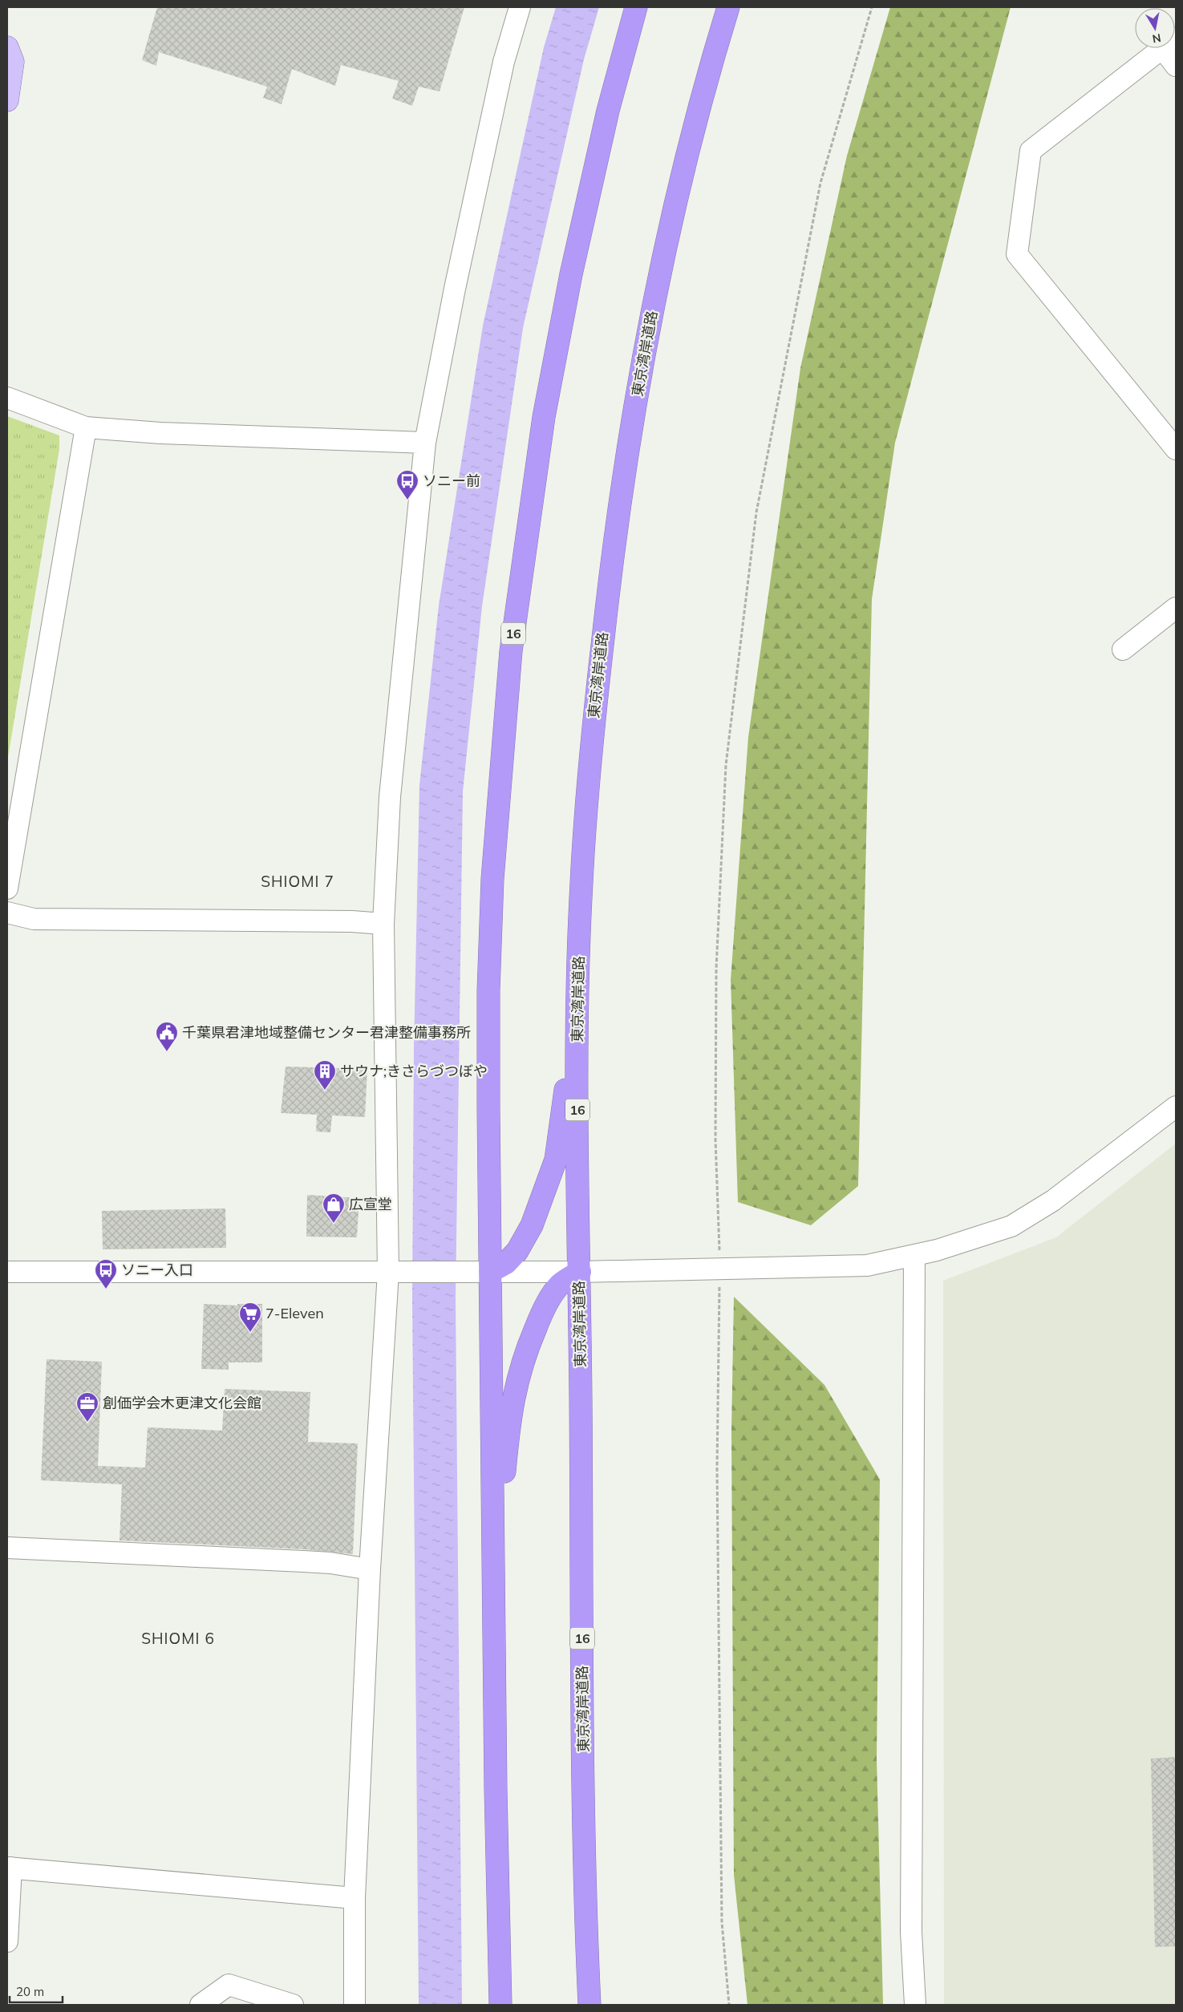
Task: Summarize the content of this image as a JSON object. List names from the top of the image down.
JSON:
{
  "streets": {
    "highway": ["東京湾岸道路", "16"]
  },
  "districts": ["SHIOMI 7", "SHIOMI 6"],
  "places": {
    "bus stop": ["ソニー前", "ソニー入口"],
    "public building": ["千葉県君津地域整備センター君津整備事務所"],
    "building": ["サウナ;きさらづつぼや"],
    "shop": ["広宣堂"],
    "supermarket": ["7-Eleven"],
    "office": ["創価学会木更津文化会館"]
  },
  "scale_bar": "20 m",
  "north": "bottom"
}
